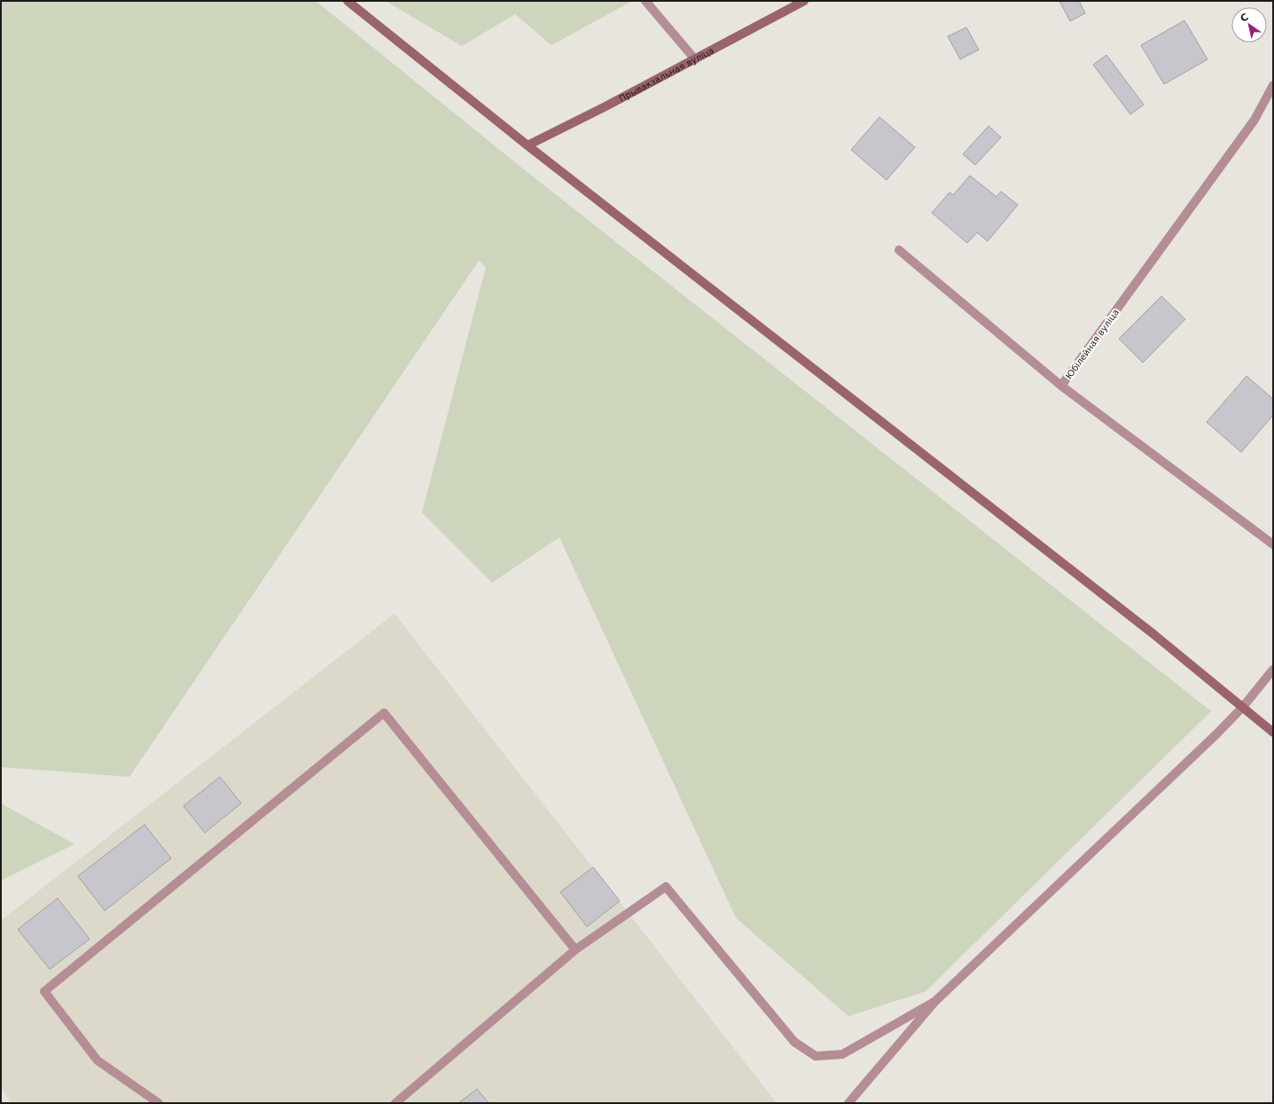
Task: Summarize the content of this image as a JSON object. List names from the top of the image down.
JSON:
{
  "streets": {
    "main road": ["Прывакзальная вуліца"],
    "street": ["Юбілейная вуліца"]
  },
  "north": "top left"
}
